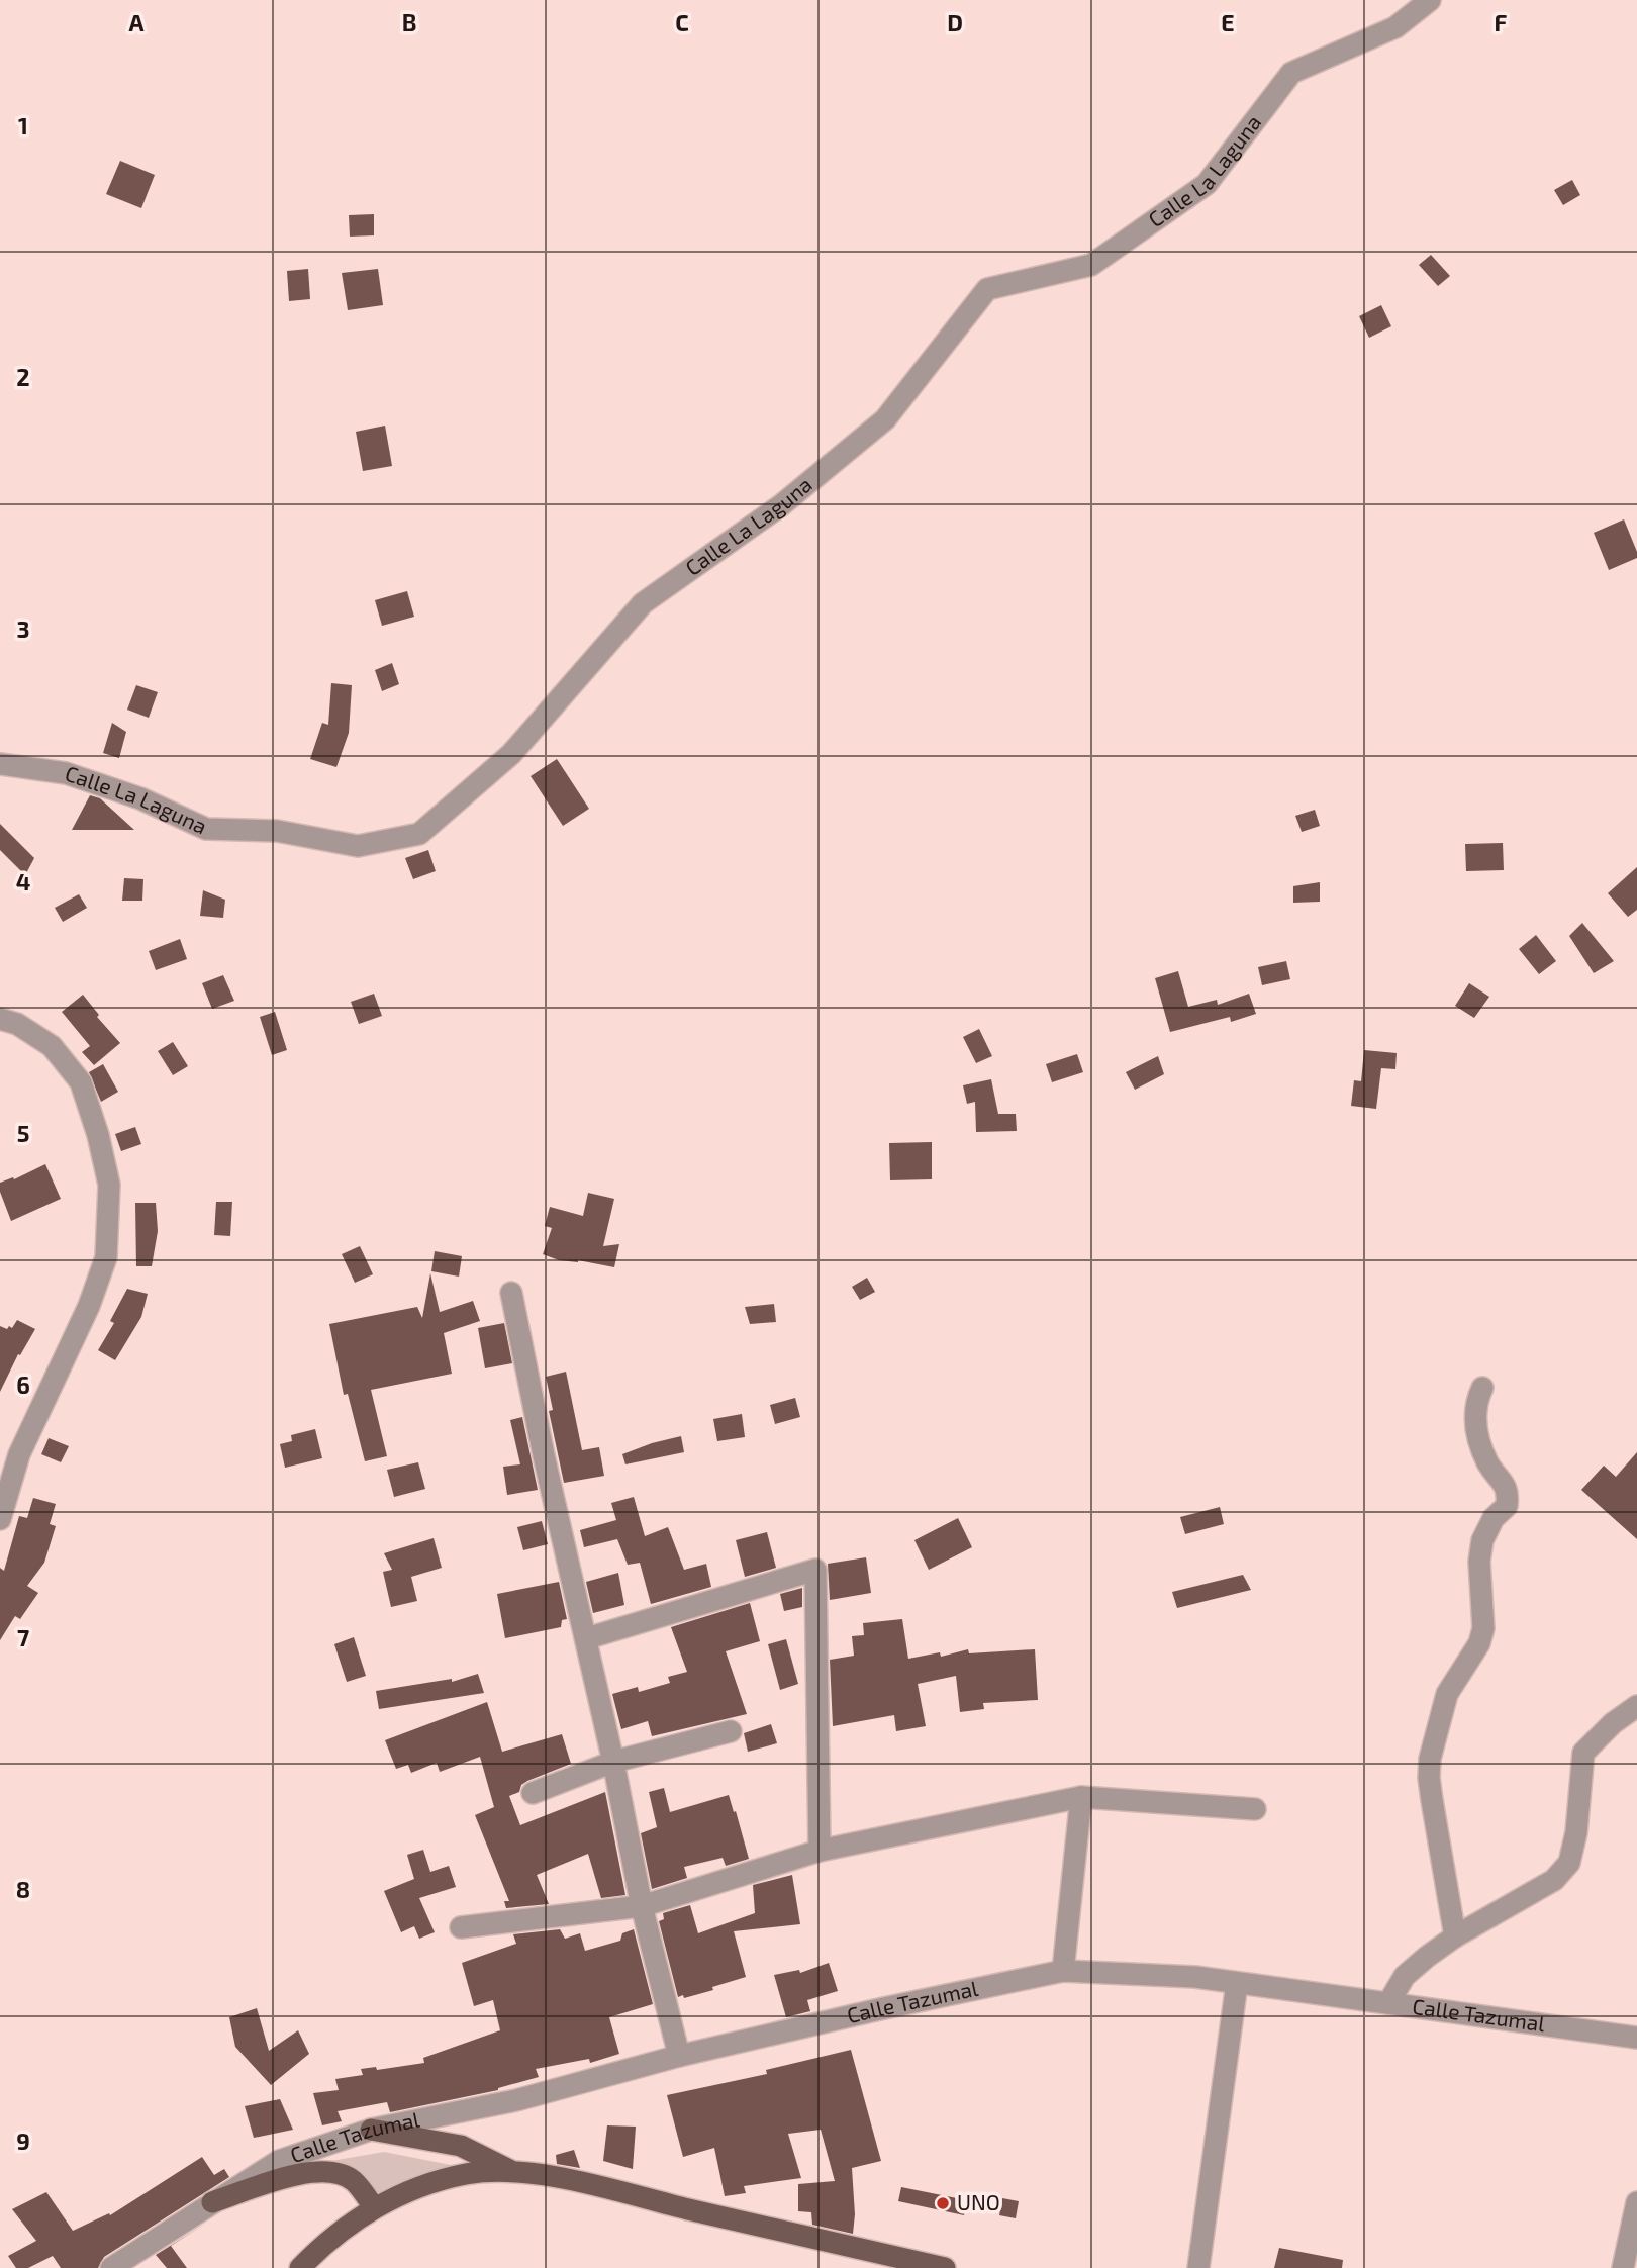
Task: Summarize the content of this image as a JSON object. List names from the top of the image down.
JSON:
{
  "streets": {
    "street": ["Calle La Laguna", "Calle Tazumal"]
  },
  "places": ["UNO"],
  "grid": {
    "columns": [
      "A",
      "B",
      "C",
      "D",
      "E",
      "F"
    ],
    "rows": [
      "1",
      "2",
      "3",
      "4",
      "5",
      "6",
      "7",
      "8",
      "9"
    ]
  }
}
